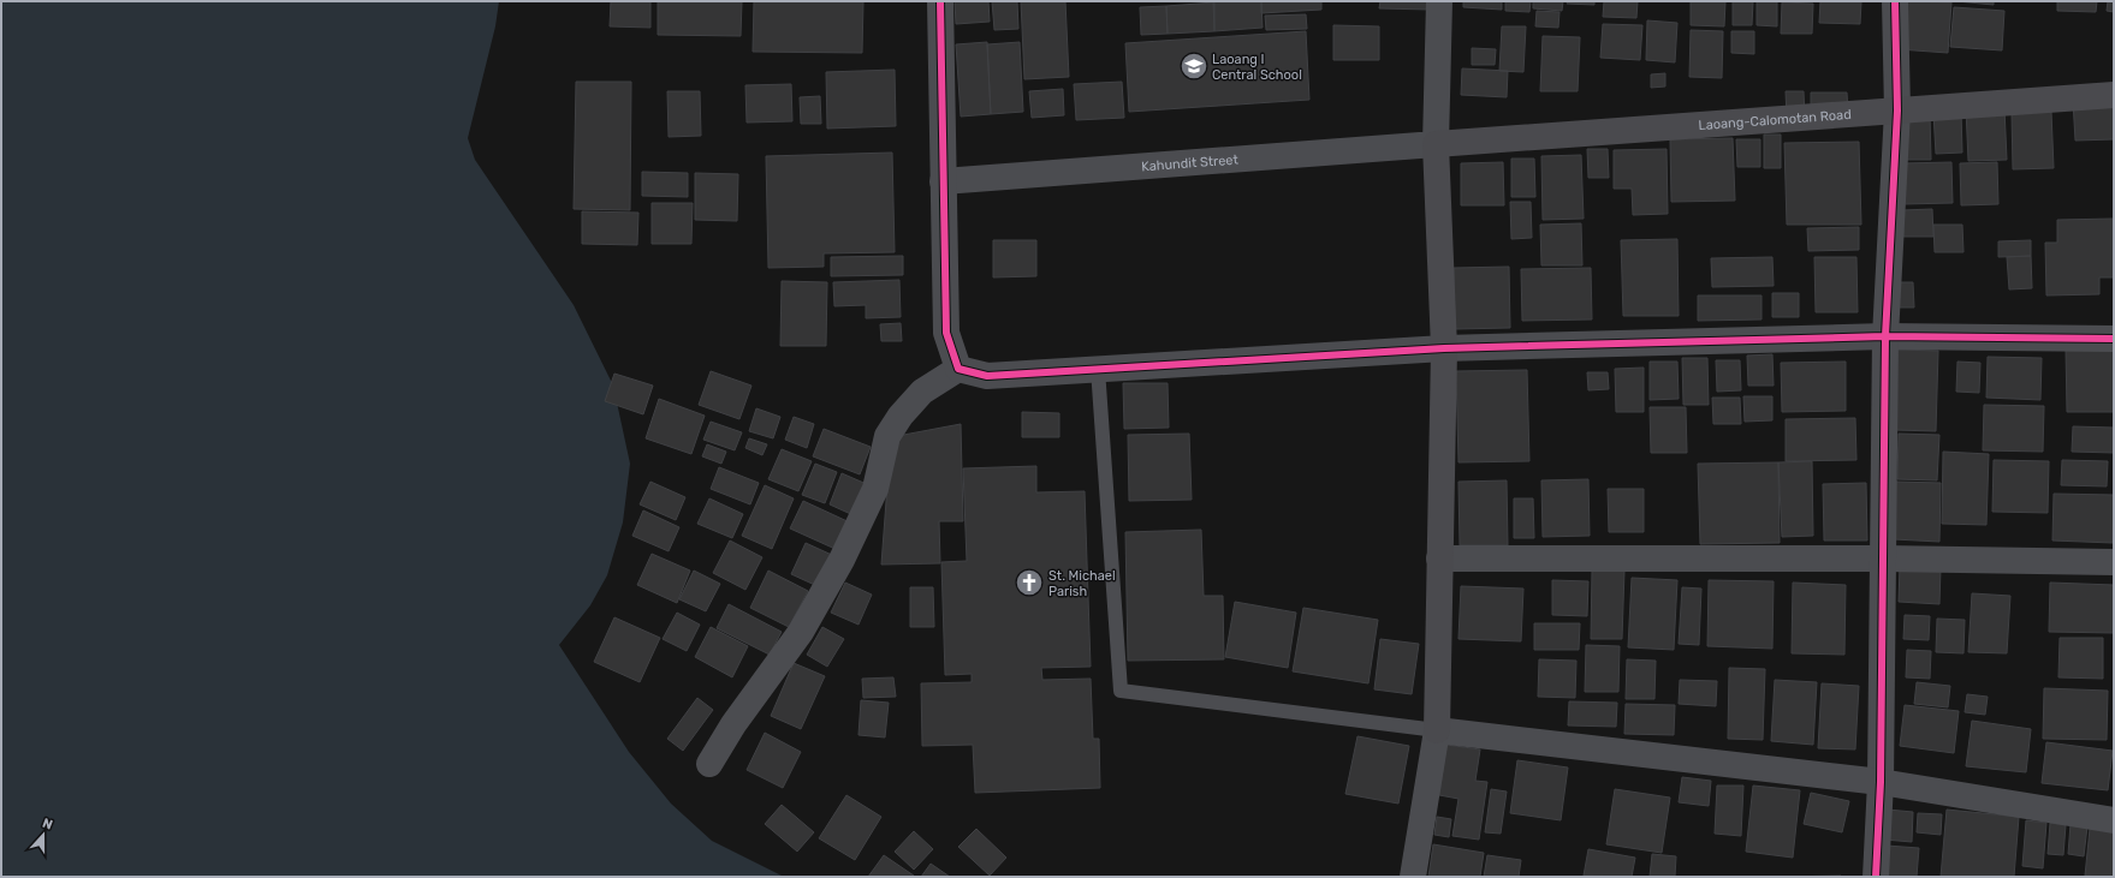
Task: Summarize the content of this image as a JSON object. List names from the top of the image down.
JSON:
{
  "streets": {
    "main road": ["Laoang-Calomotan Road"],
    "street": ["Kahundit Street"]
  },
  "crossings": [
    ["Laoang-Calomotan Road", "Kahundit Street"]
  ],
  "places": {
    "school or university": ["Laoang I Central School"],
    "church": ["St. Michael Parish"]
  },
  "north": "top"
}
